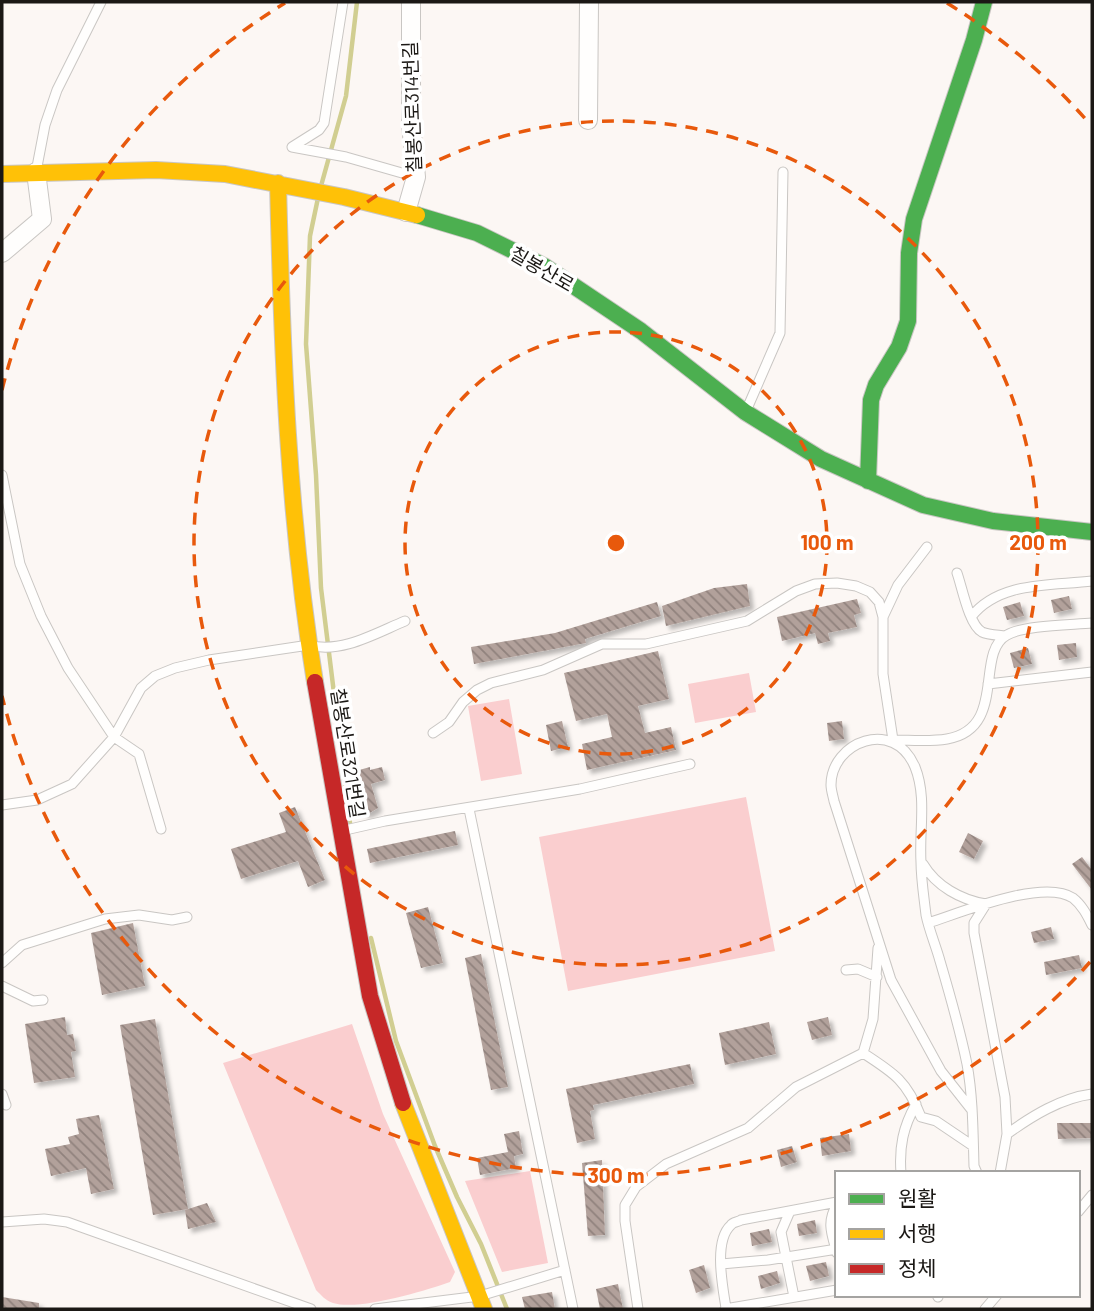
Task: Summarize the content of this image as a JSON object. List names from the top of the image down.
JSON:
{
  "streets": {
    "street": ["칠봉산로314번길", "칠봉산로", "칠봉산로321번길"]
  },
  "crossings": [
    ["칠봉산로314번길", "칠봉산로"],
    ["칠봉산로", "칠봉산로321번길"]
  ],
  "legend": ["원활", "서행", "정체"],
  "rings": ["100 m", "200 m", "300 m"]
}
